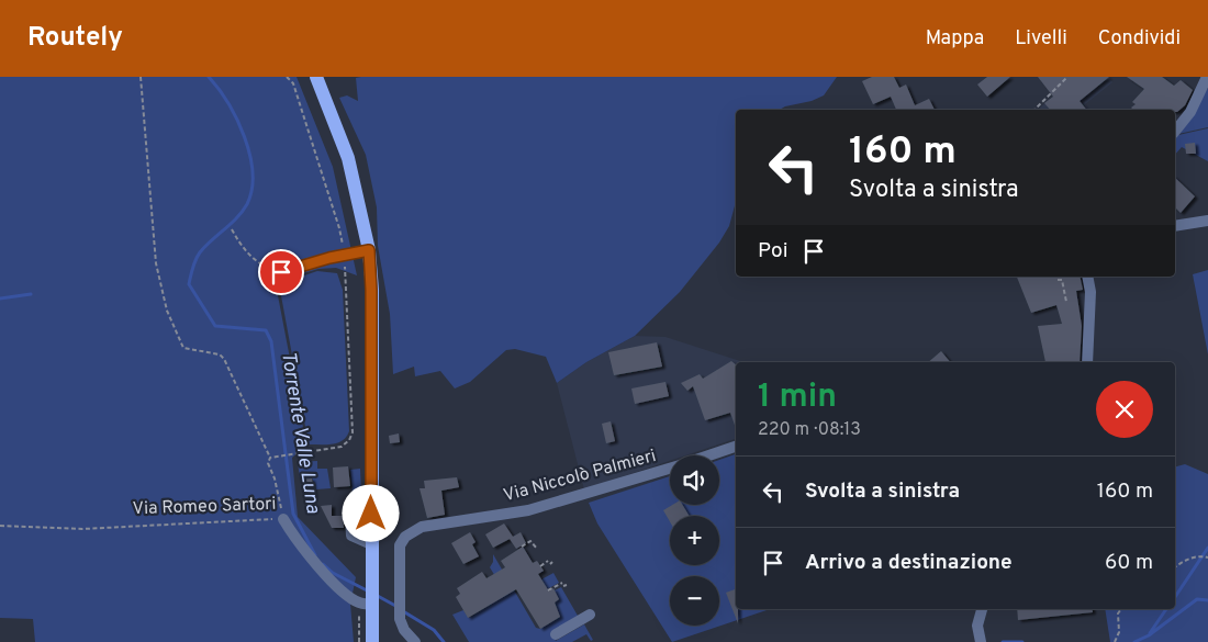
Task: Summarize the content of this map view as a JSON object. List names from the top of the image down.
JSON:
{
  "streets": {
    "street": ["Via Niccolò Palmieri", "Via Romeo Sartori"]
  },
  "water": ["Torrente Valle Luna"],
  "page": {
    "header": "Routely",
    "nav": ["Mappa", "Livelli", "Condividi"],
    "turn": ["160 m", "Svolta a sinistra"],
    "then": "Poi",
    "heading": ["1 min", "220 m · 08:13"],
    "map_buttons": ["+", "−"],
    "list": [
      {
        "name": "Svolta a sinistra",
        "value": "160 m"
      },
      {
        "name": "Arrivo a destinazione",
        "value": "60 m"
      }
    ]
  }
}
